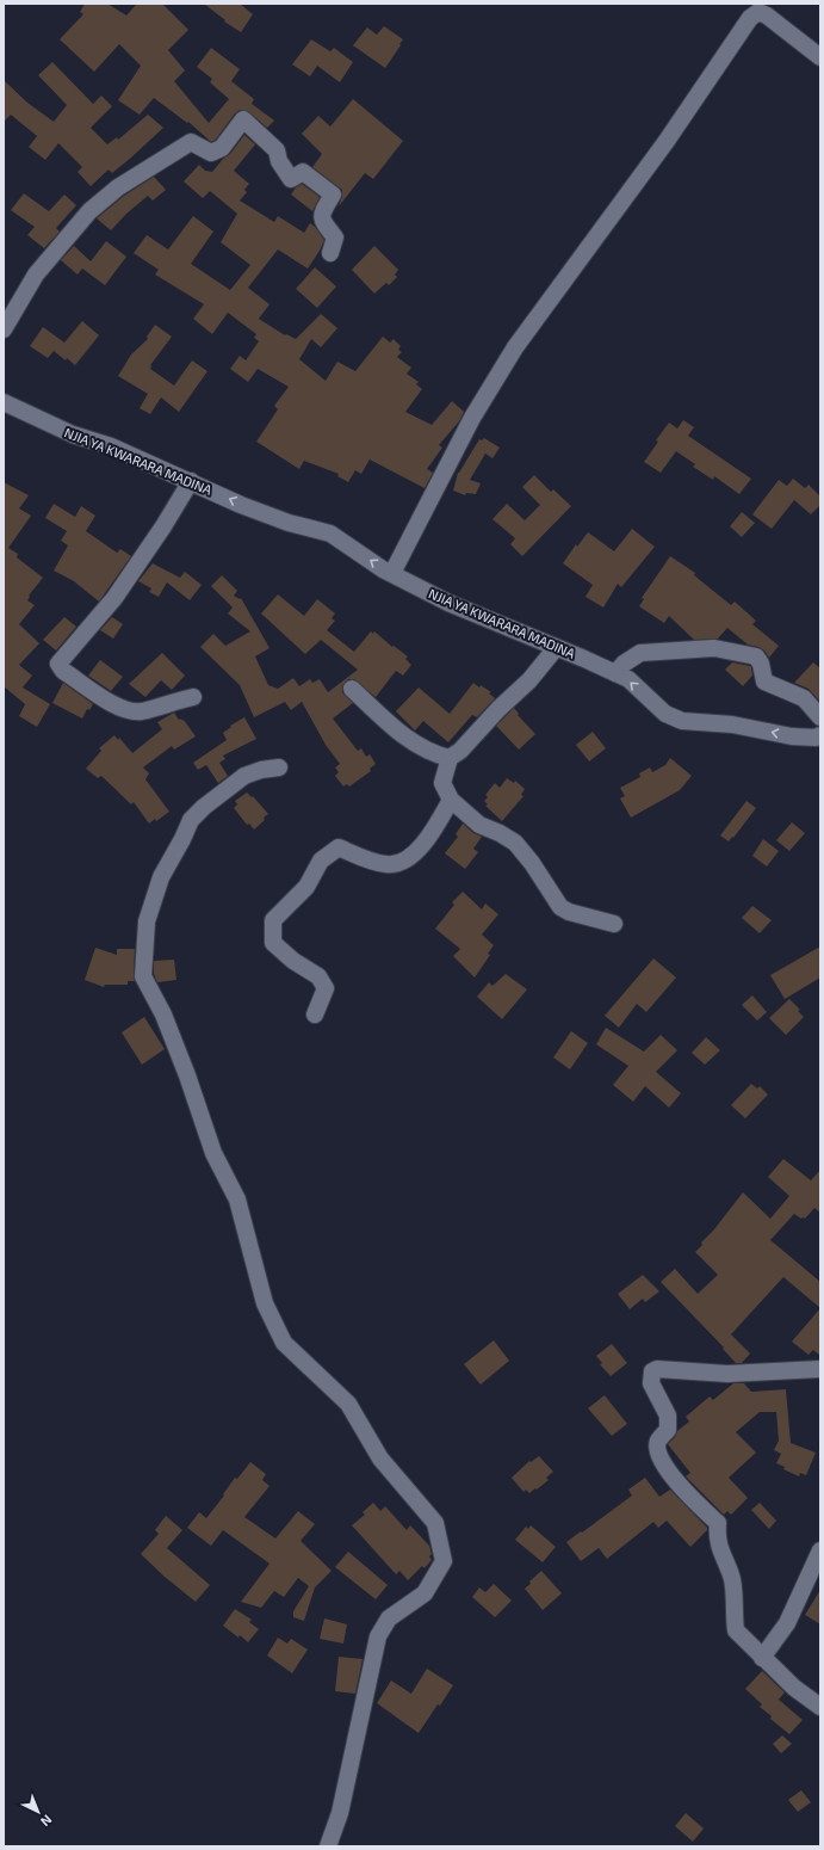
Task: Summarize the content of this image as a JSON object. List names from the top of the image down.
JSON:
{
  "streets": {
    "street": ["NJIA YA KWARARA MADINA"]
  },
  "one_way": ["NJIA YA KWARARA MADINA"],
  "north": "bottom right"
}
